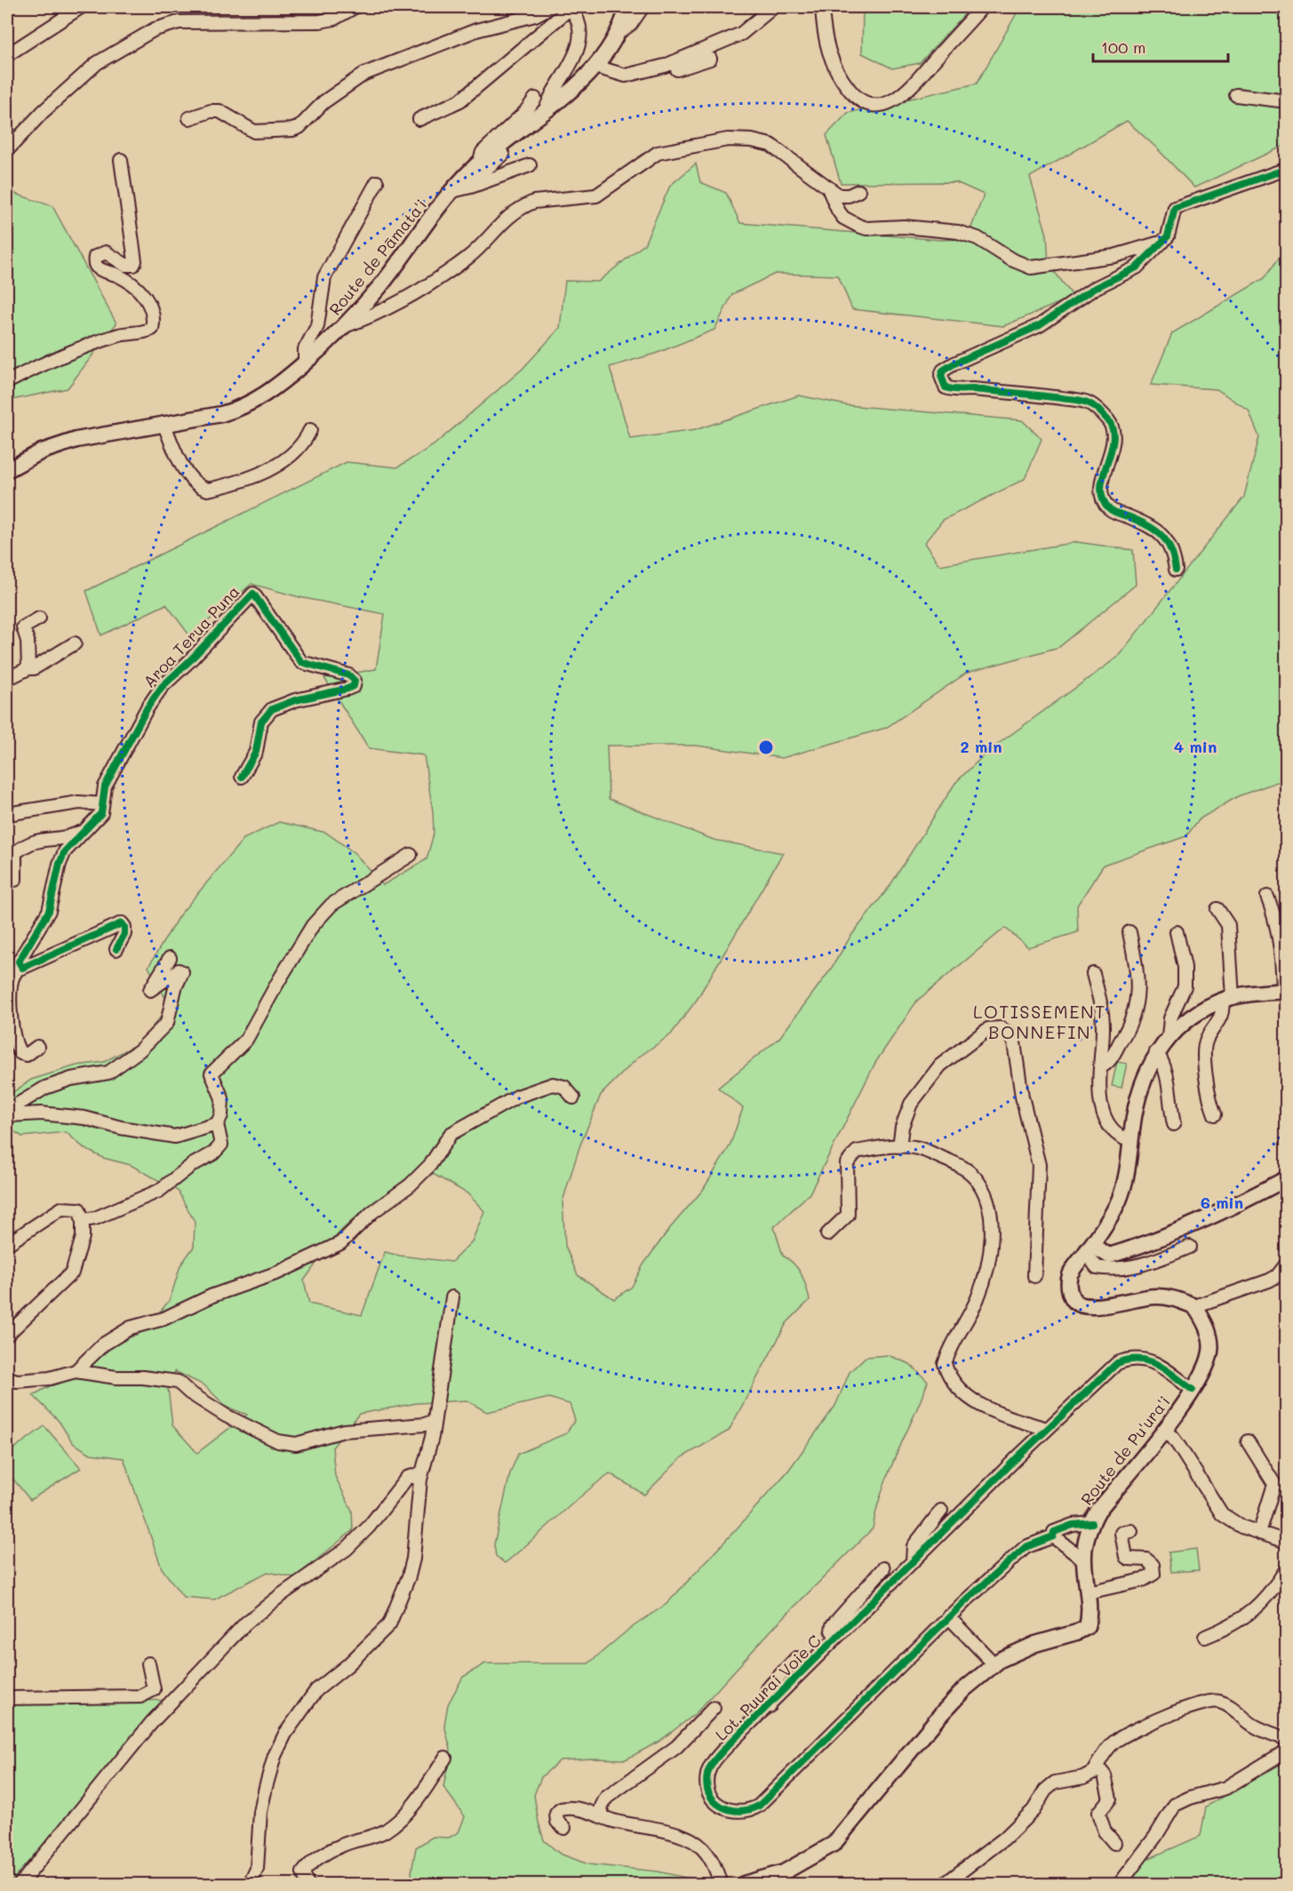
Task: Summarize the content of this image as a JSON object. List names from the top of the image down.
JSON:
{
  "streets": {
    "main road": ["Route de Pāmata'i", "Route de Pu'ura'i"],
    "street": ["Aroa Terua Puna", "Lot. Puurai Voie C"]
  },
  "crossings": [
    ["Route de Pu'ura'i", "Lot. Puurai Voie C"]
  ],
  "districts": ["LOTISSEMENT BONNEFIN"],
  "scale_bar": "100 m",
  "rings": ["2 min", "4 min", "6 min"]
}
